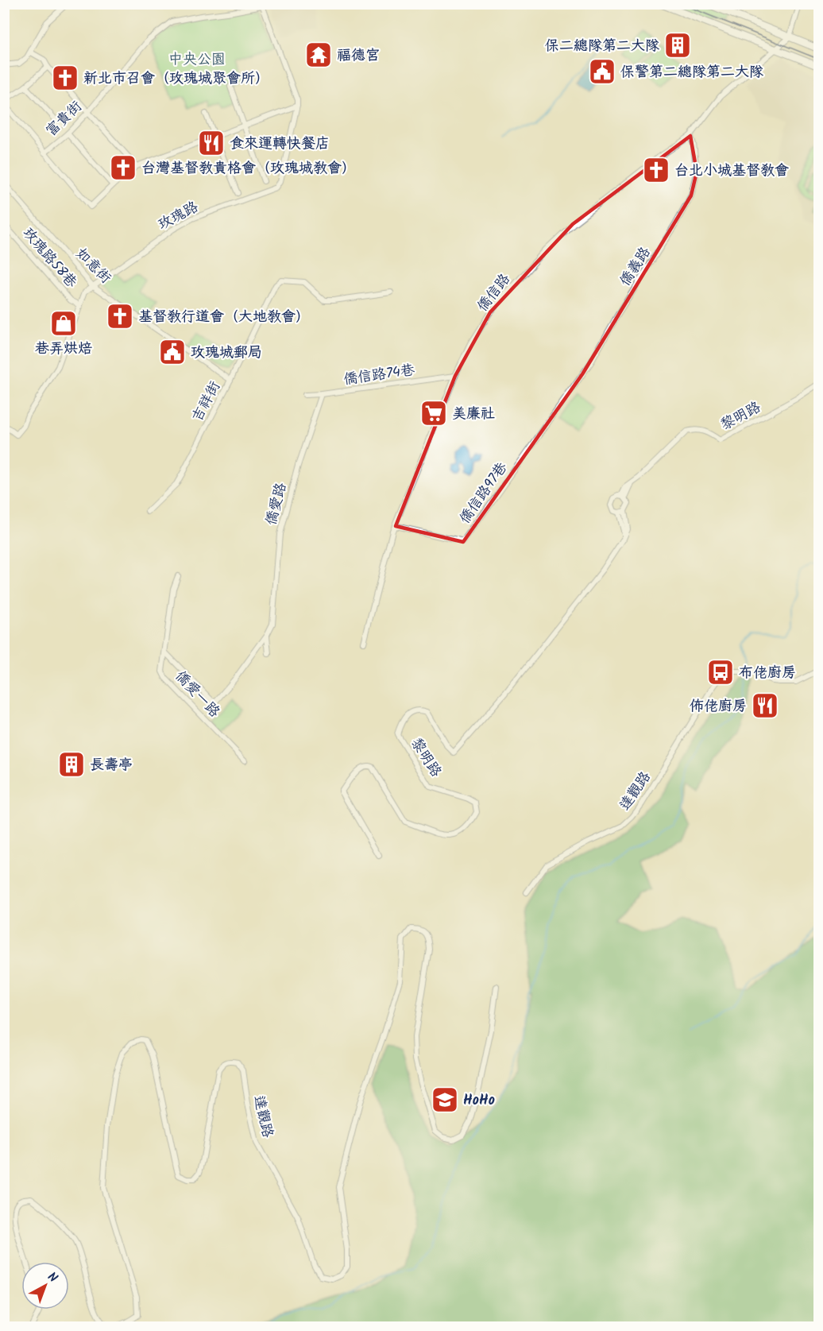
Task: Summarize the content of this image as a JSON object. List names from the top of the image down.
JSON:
{
  "streets": {
    "street": [
      "富貴街",
      "玫瑰路",
      "玫瑰路58巷",
      "如意街",
      "僑義路",
      "僑信路",
      "僑信路74巷",
      "吉祥街",
      "黎明路",
      "僑信路97巷",
      "僑愛路",
      "僑愛一路",
      "達觀路"
    ]
  },
  "crossings": [
    ["富貴街", "玫瑰路"],
    ["玫瑰路", "玫瑰路58巷"],
    ["玫瑰路", "如意街"],
    ["如意街", "吉祥街"],
    ["僑義路", "僑信路"],
    ["僑義路", "僑信路97巷"],
    ["僑信路", "僑信路74巷"],
    ["僑信路", "僑信路97巷"],
    ["僑信路74巷", "僑愛路"]
  ],
  "parks": ["中央公園"],
  "places": {
    "building": ["保二總隊第二大隊", "長壽亭"],
    "temple": ["福德宮"],
    "public building": ["保警第二總隊第二大隊", "玫瑰城郵局"],
    "church": [
      "新北市召會（玫瑰城聚會所）",
      "台灣基督教貴格會（玫瑰城教會）",
      "台北小城基督教會",
      "基督教行道會（大地教會）"
    ],
    "restaurant": ["食來運轉快餐店", "佈佬廚房"],
    "shop": ["巷弄烘焙"],
    "supermarket": ["美廉社"],
    "bus stop": ["布佬廚房"],
    "school or university": ["HoHo"]
  },
  "north": "top right"
}
